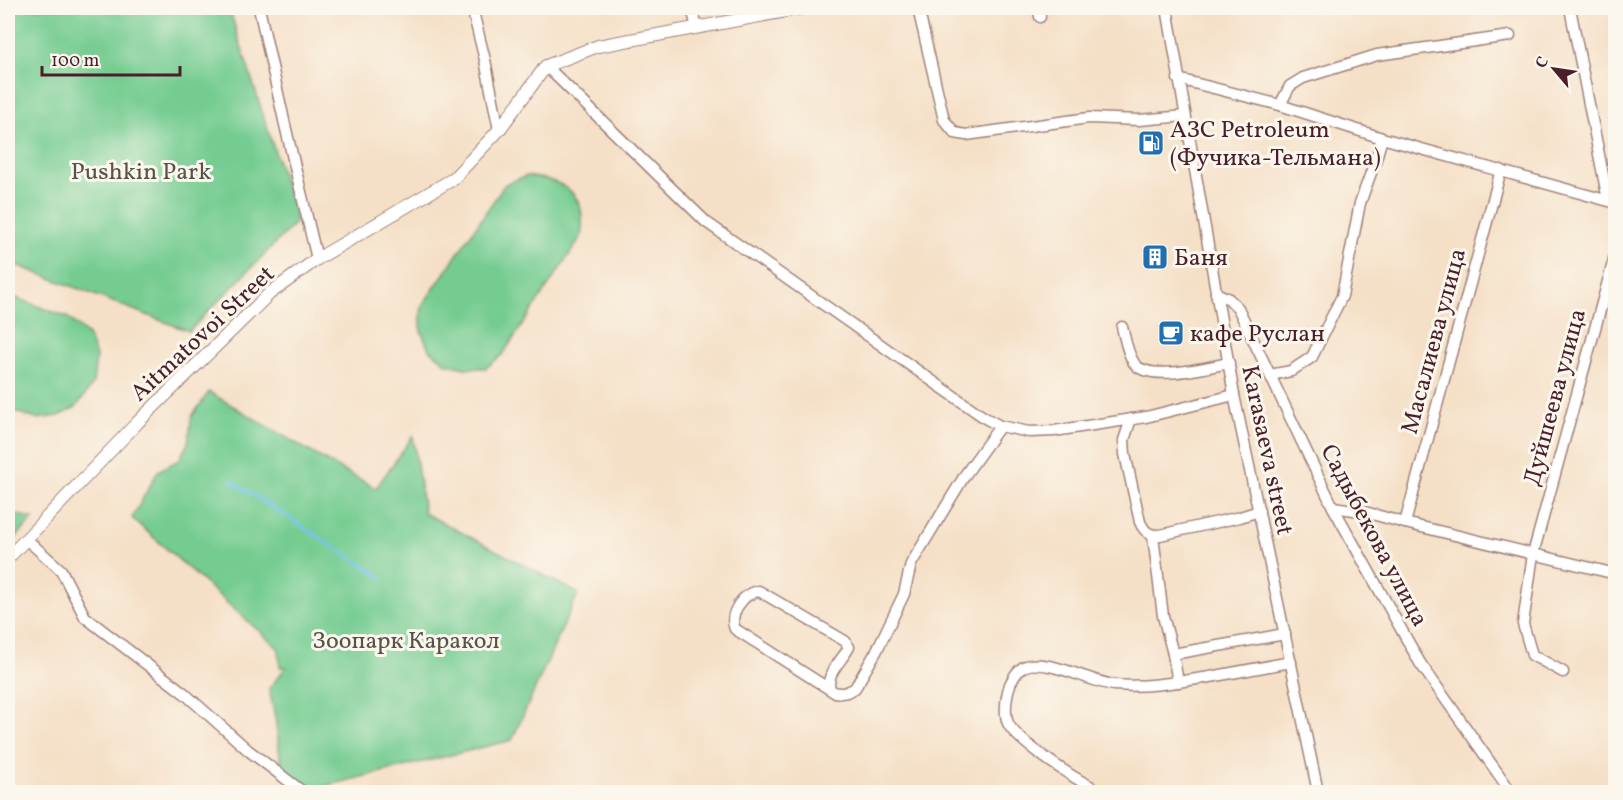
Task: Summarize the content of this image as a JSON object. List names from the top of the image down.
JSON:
{
  "streets": {
    "main road": ["Aitmatovoi Street"],
    "street": [
      "Масалиева улица",
      "Дуйшеева улица",
      "Karasaeva street",
      "Садыбекова улица"
    ]
  },
  "crossings": [
    ["Karasaeva street", "Садыбекова улица"]
  ],
  "parks": ["Pushkin Park", "Зоопарк Каракол"],
  "places": {
    "fuel station": ["АЗС Petroleum (Фучика-Тельмана)"],
    "building": ["Баня"],
    "cafe": ["кафе Руслан"]
  },
  "scale_bar": "100 m",
  "north": "top left"
}
